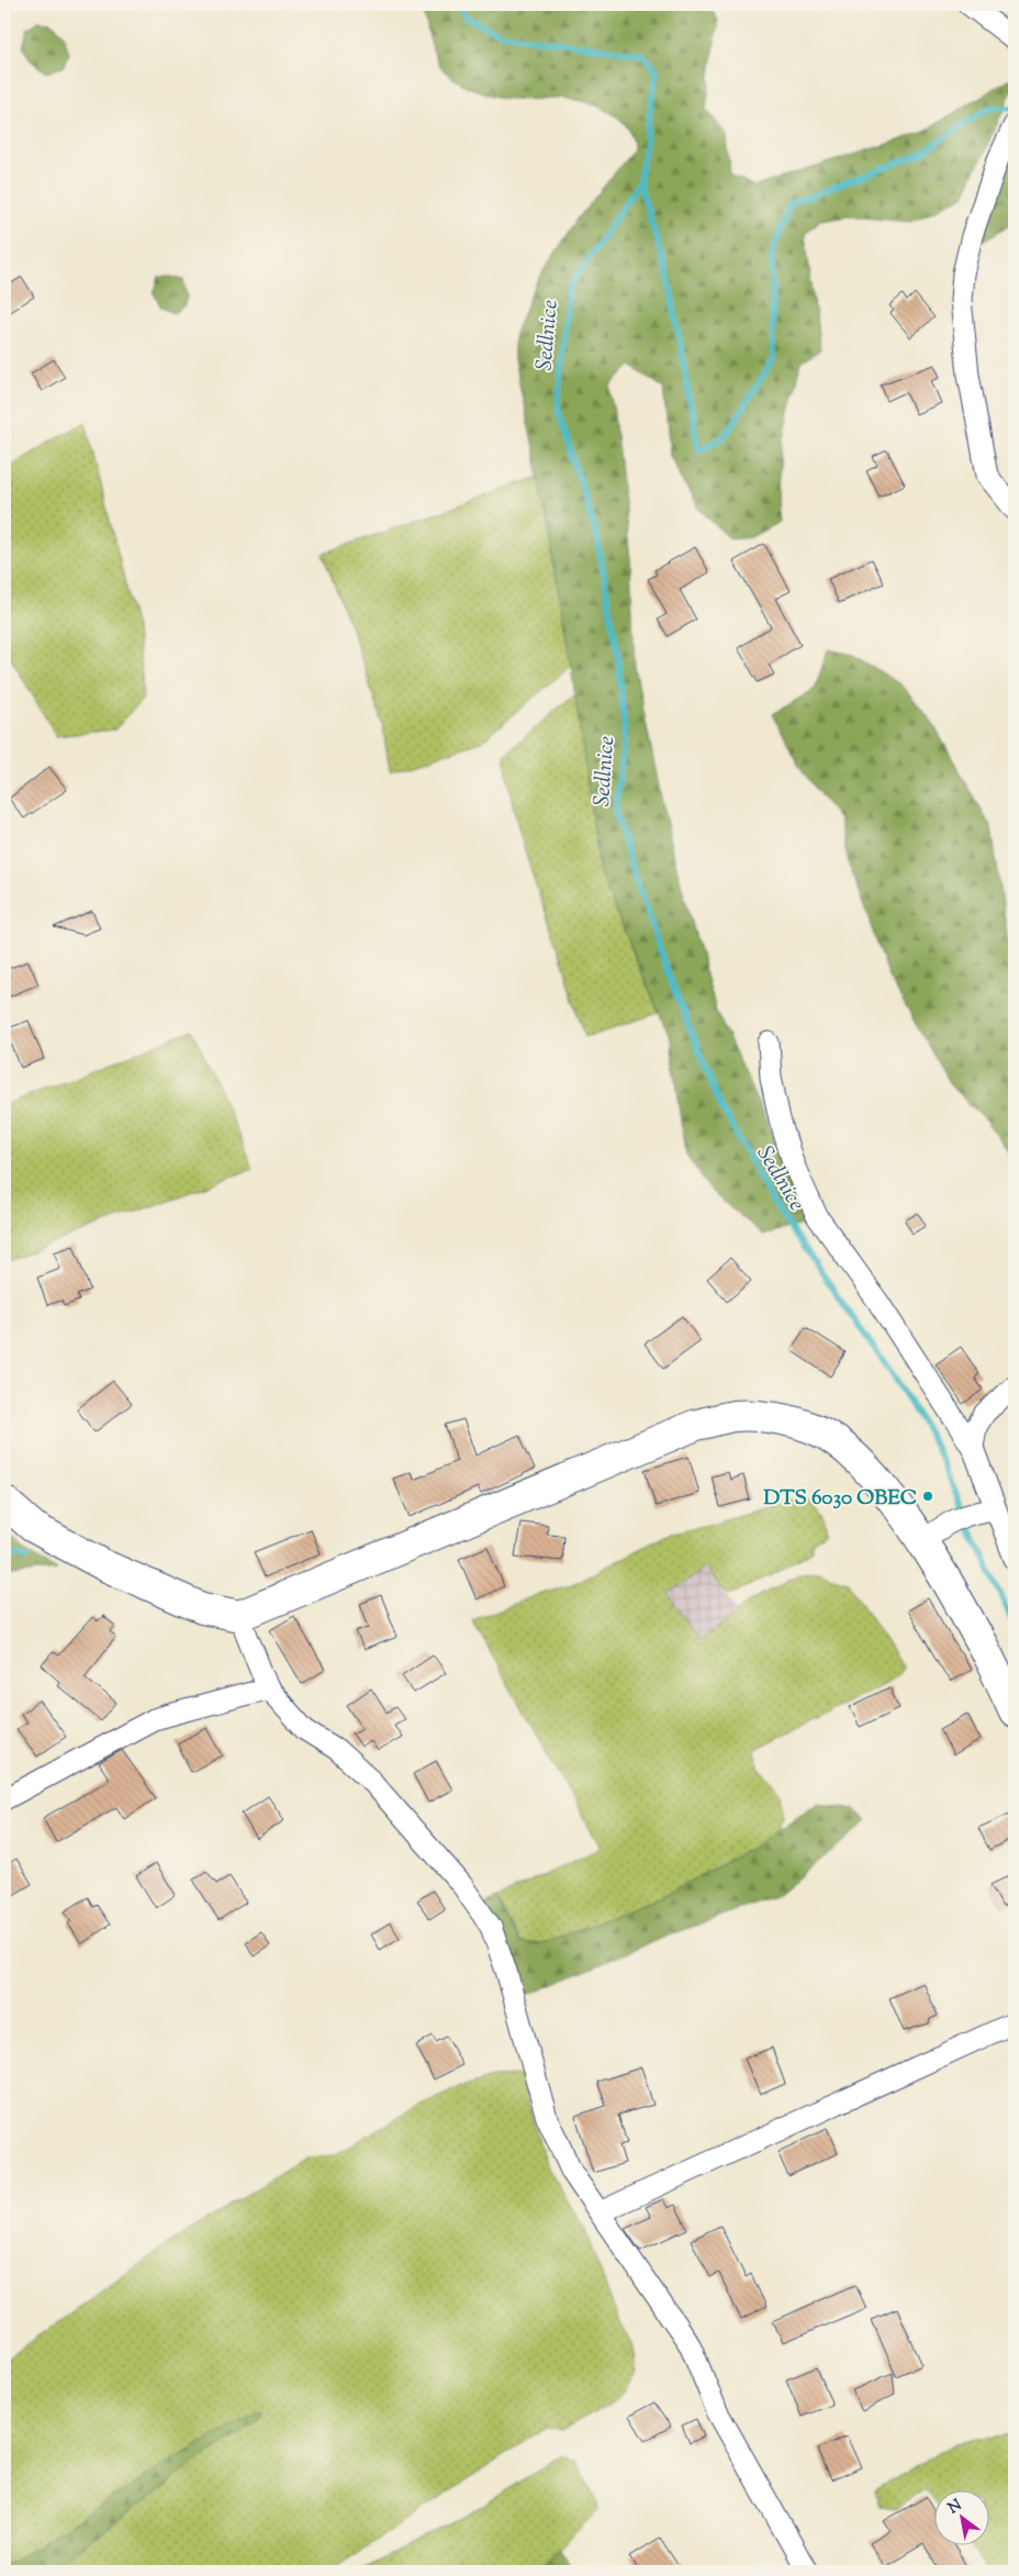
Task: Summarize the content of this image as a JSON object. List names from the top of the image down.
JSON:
{
  "water": ["Sedlnice"],
  "places": ["DTS 6030 OBEC"],
  "north": "top left"
}
